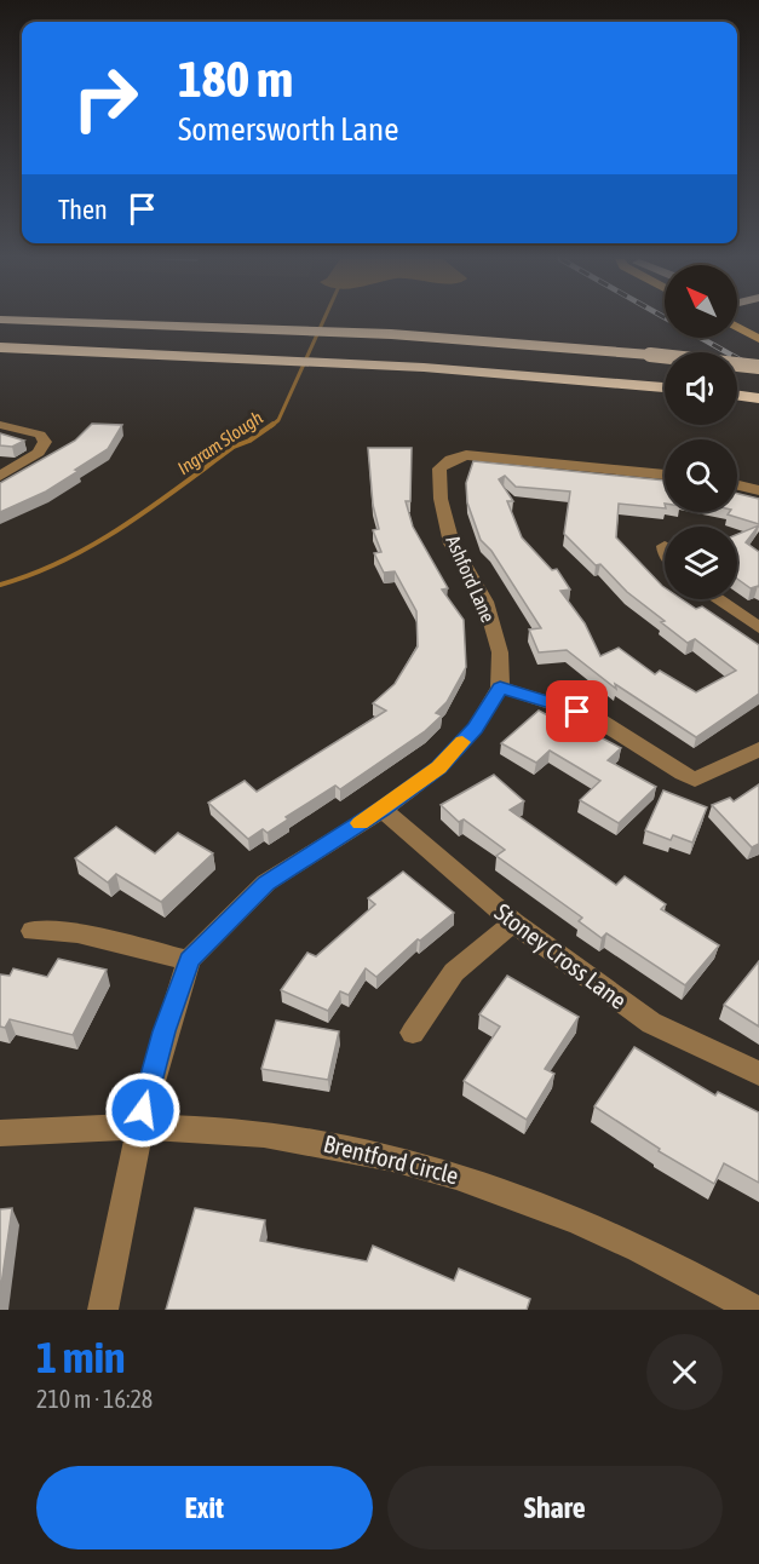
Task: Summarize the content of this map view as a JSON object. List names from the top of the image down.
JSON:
{
  "streets": {
    "street": ["Ashford Lane", "Stoney Cross Lane", "Brentford Circle"]
  },
  "water": ["Ingram Slough"],
  "north": "top left",
  "page": {
    "turn": ["180 m", "Somersworth Lane"],
    "then": "Then",
    "heading": ["1 min", "210 m · 16:28"],
    "buttons": ["Exit", "Share"]
  }
}
